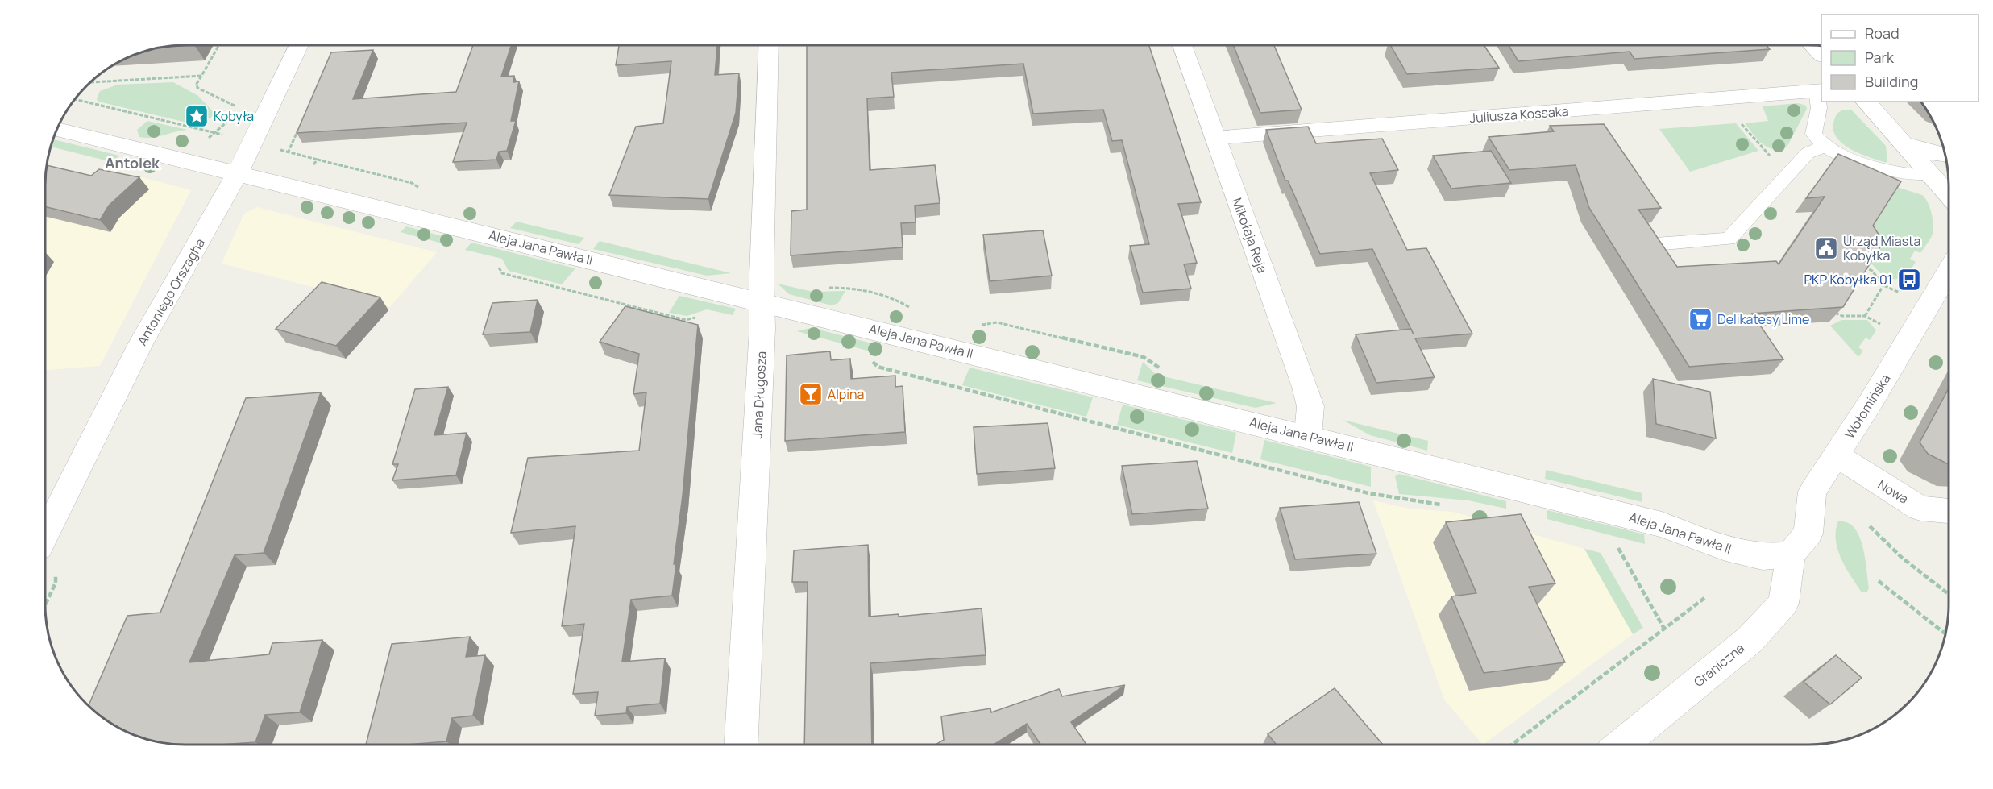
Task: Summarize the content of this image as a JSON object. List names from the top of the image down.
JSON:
{
  "streets": {
    "street": [
      "Juliusza Kossaka",
      "Mikołaja Reja",
      "Aleja Jana Pawła II",
      "Antoniego Orszagha",
      "Jana Długosza",
      "Wołomińska",
      "Nowa",
      "Graniczna"
    ]
  },
  "crossings": [
    ["Juliusza Kossaka", "Mikołaja Reja"],
    ["Mikołaja Reja", "Aleja Jana Pawła II"],
    ["Aleja Jana Pawła II", "Antoniego Orszagha"],
    ["Aleja Jana Pawła II", "Jana Długosza"],
    ["Aleja Jana Pawła II", "Wołomińska"],
    ["Aleja Jana Pawła II", "Graniczna"],
    ["Wołomińska", "Nowa"],
    ["Wołomińska", "Graniczna"]
  ],
  "districts": ["Antolek"],
  "places": {
    "place": ["Kobyła"],
    "public building": ["Urząd Miasta Kobyłka"],
    "bus stop": ["PKP Kobyłka 01"],
    "supermarket": ["Delikatesy Lime"],
    "bar": ["Alpina"]
  },
  "legend": ["Road", "Park", "Building"]
}
